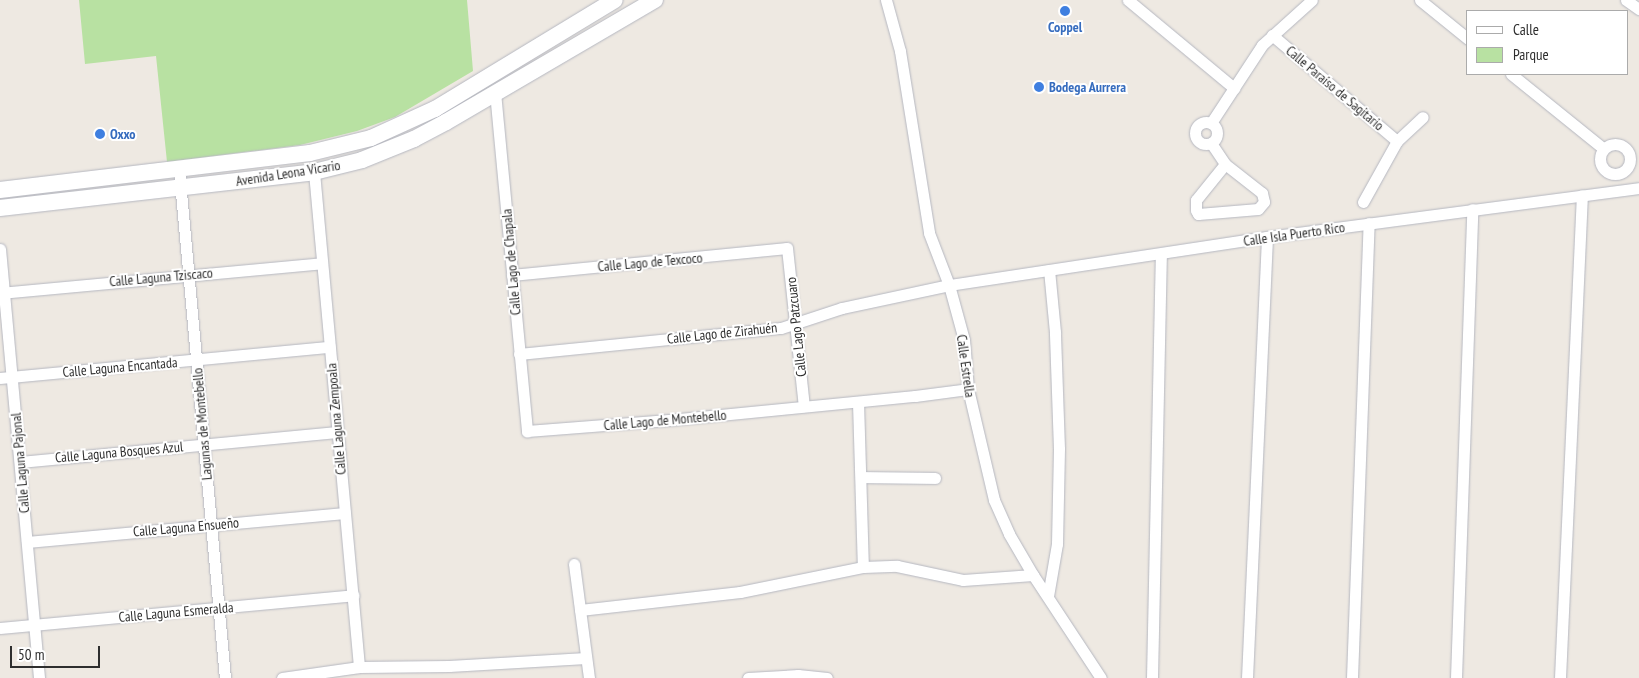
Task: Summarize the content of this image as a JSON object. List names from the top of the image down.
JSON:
{
  "streets": {
    "street": [
      "Calle Paraíso de Sagitario",
      "Avenida Leona Vicario",
      "Calle Isla Puerto Rico",
      "Calle Lago de Chapala",
      "Calle Lago de Texcoco",
      "Calle Laguna Tziscaco",
      "Calle Lago Patzcuaro",
      "Calle Lago de Zirahuén",
      "Calle Estrella",
      "Calle Laguna Encantada",
      "Calle Laguna Zempoala",
      "Calle Lago de Montebello",
      "Lagunas de Montebello",
      "Calle Laguna Bosques Azul",
      "Calle Laguna Pajonal",
      "Calle Laguna Ensueño",
      "Calle Laguna Esmeralda"
    ]
  },
  "crossings": [
    ["Avenida Leona Vicario", "Calle Lago de Chapala"],
    ["Avenida Leona Vicario", "Calle Laguna Zempoala"],
    ["Avenida Leona Vicario", "Lagunas de Montebello"],
    ["Calle Isla Puerto Rico", "Calle Lago de Zirahuén"],
    ["Calle Isla Puerto Rico", "Calle Estrella"],
    ["Calle Lago de Chapala", "Calle Lago de Texcoco"],
    ["Calle Lago de Chapala", "Calle Lago de Zirahuén"],
    ["Calle Lago de Chapala", "Calle Lago de Montebello"],
    ["Calle Lago de Texcoco", "Calle Lago Patzcuaro"],
    ["Calle Laguna Tziscaco", "Calle Laguna Zempoala"],
    ["Calle Laguna Tziscaco", "Lagunas de Montebello"],
    ["Calle Laguna Tziscaco", "Calle Laguna Pajonal"],
    ["Calle Lago Patzcuaro", "Calle Lago de Zirahuén"],
    ["Calle Lago Patzcuaro", "Calle Lago de Montebello"],
    ["Calle Lago de Zirahuén", "Calle Estrella"],
    ["Calle Estrella", "Calle Lago de Montebello"],
    ["Calle Laguna Encantada", "Calle Laguna Zempoala"],
    ["Calle Laguna Encantada", "Lagunas de Montebello"],
    ["Calle Laguna Encantada", "Calle Laguna Pajonal"],
    ["Calle Laguna Zempoala", "Calle Laguna Bosques Azul"],
    ["Calle Laguna Zempoala", "Calle Laguna Ensueño"],
    ["Calle Laguna Zempoala", "Calle Laguna Esmeralda"],
    ["Lagunas de Montebello", "Calle Laguna Bosques Azul"],
    ["Lagunas de Montebello", "Calle Laguna Ensueño"],
    ["Lagunas de Montebello", "Calle Laguna Esmeralda"],
    ["Calle Laguna Bosques Azul", "Calle Laguna Pajonal"],
    ["Calle Laguna Pajonal", "Calle Laguna Ensueño"],
    ["Calle Laguna Pajonal", "Calle Laguna Esmeralda"]
  ],
  "places": ["Coppel", "Bodega Aurrera", "Oxxo"],
  "legend": ["Calle", "Parque"],
  "scale_bar": "50 m"
}
